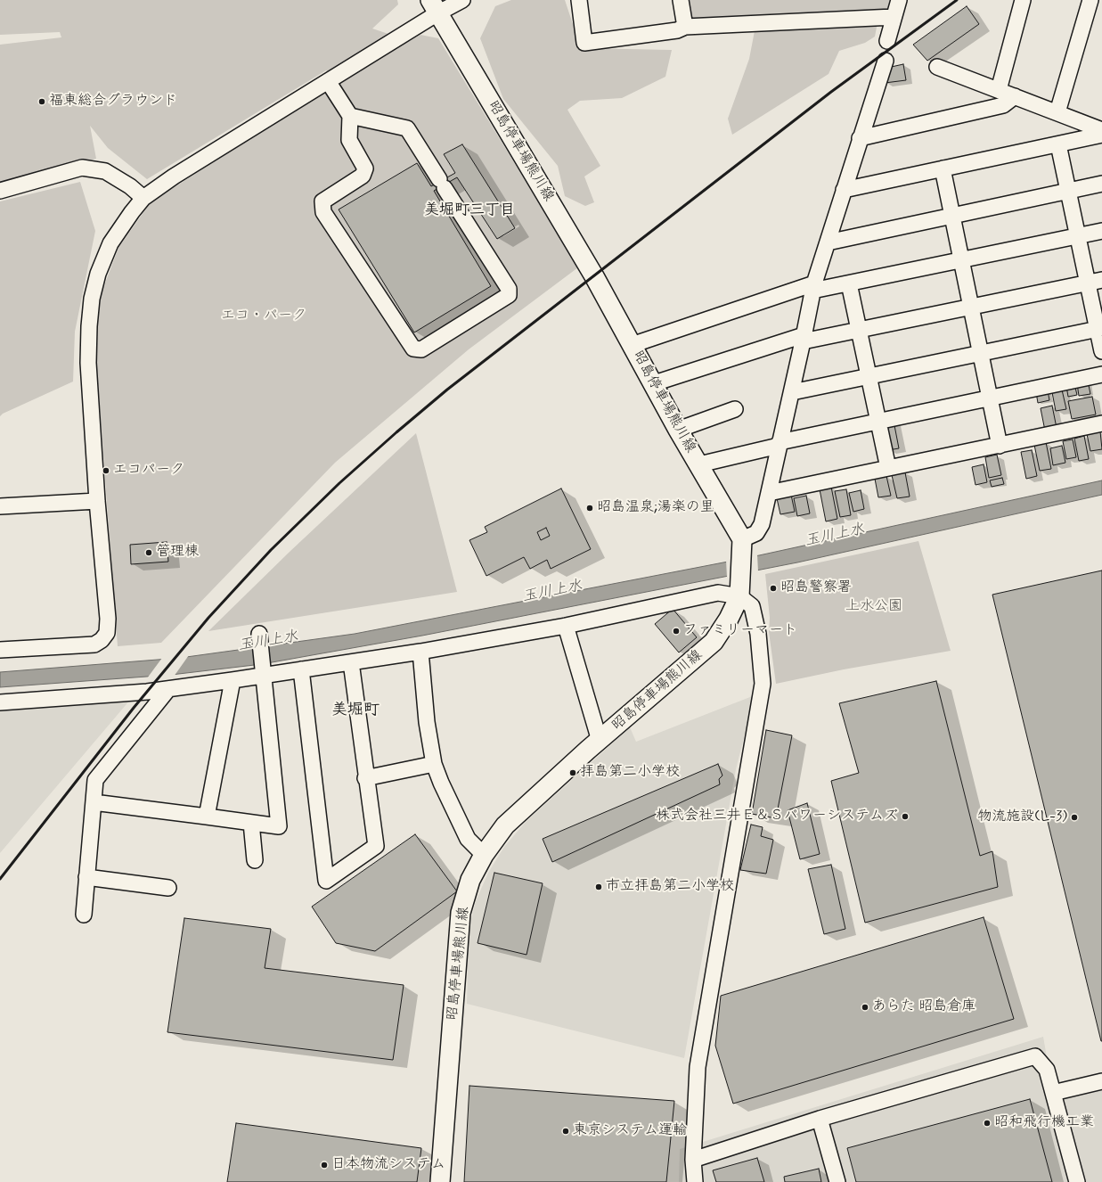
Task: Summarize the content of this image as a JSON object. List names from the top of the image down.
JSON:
{
  "streets": {
    "main road": ["昭島停車場熊川線"]
  },
  "districts": ["美堀町三丁目", "美堀町"],
  "water": ["玉川上水"],
  "parks": ["エコ・パーク", "上水公園"],
  "places": [
    "福東総合グラウンド",
    "エコパーク",
    "昭島温泉;湯楽の里",
    "管理棟",
    "昭島警察署",
    "ファミリーマート",
    "拝島第二小学校",
    "株式会社三井Ｅ＆Ｓパワーシステムズ",
    "物流施設(L-3)",
    "市立拝島第二小学校",
    "あらた 昭島倉庫",
    "昭和飛行機工業",
    "東京システム運輸",
    "日本物流システム"
  ]
}
